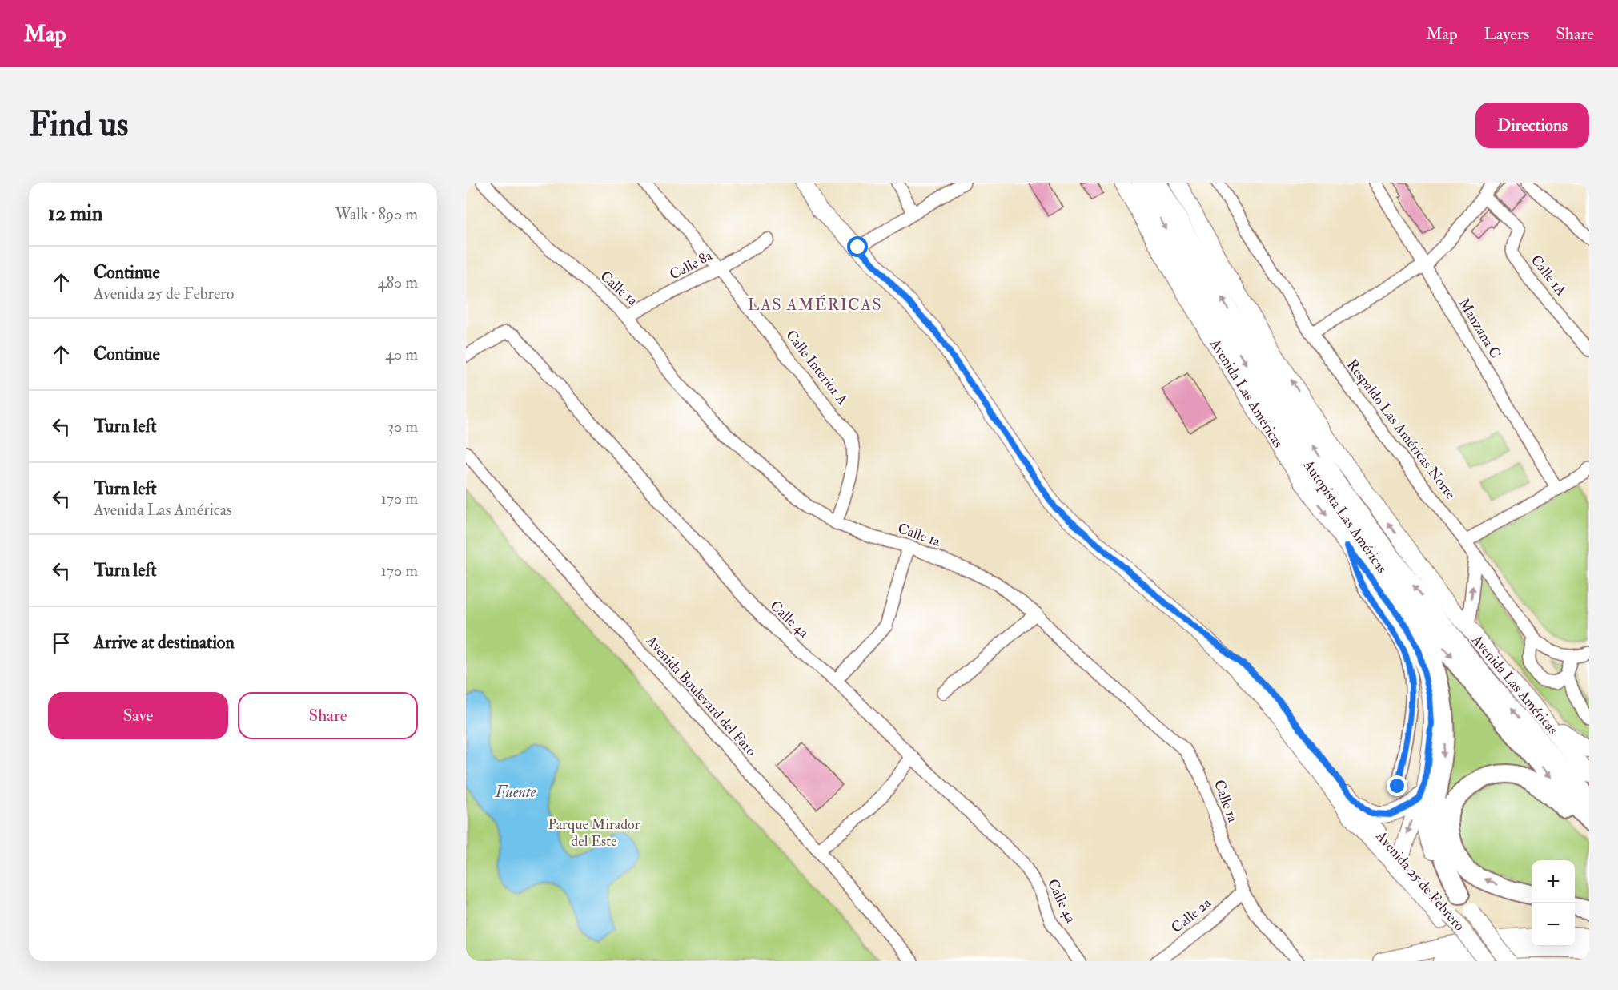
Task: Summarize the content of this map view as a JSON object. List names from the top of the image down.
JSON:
{
  "streets": {
    "highway": ["Autopista Las Américas"],
    "main road": ["Avenida Las Américas", "Avenida 25 de Febrero"],
    "street": [
      "Calle 8a",
      "Calle 1A",
      "Calle 1a",
      "Manzana C",
      "Calle Interior A",
      "Respaldo Las Américas Norte",
      "Calle 4a",
      "Avenida Boulevard del Faro",
      "Calle 2a"
    ]
  },
  "crossings": [
    ["Calle 8a", "Calle 1a"],
    ["Calle 8a", "Calle Interior A"],
    ["Calle 1a", "Calle Interior A"],
    ["Calle 1a", "Calle 2a"]
  ],
  "districts": ["LAS AMÉRICAS"],
  "water": ["Fuente"],
  "parks": ["Parque Mirador del Este"],
  "page": {
    "header": "Map",
    "nav": ["Map", "Layers", "Share"],
    "buttons": [
      "Directions",
      ["Save", "Share"]
    ],
    "title": "Find us",
    "heading": ["12 min", "Walk · 890 m"],
    "list": [
      ["Continue", "Avenida 25 de Febrero", "480 m"],
      ["Continue", "40 m"],
      ["Turn left", "30 m"],
      ["Turn left", "Avenida Las Américas", "170 m"],
      ["Turn left", "170 m"],
      "Arrive at destination"
    ],
    "map_buttons": ["+", "−"]
  }
}
